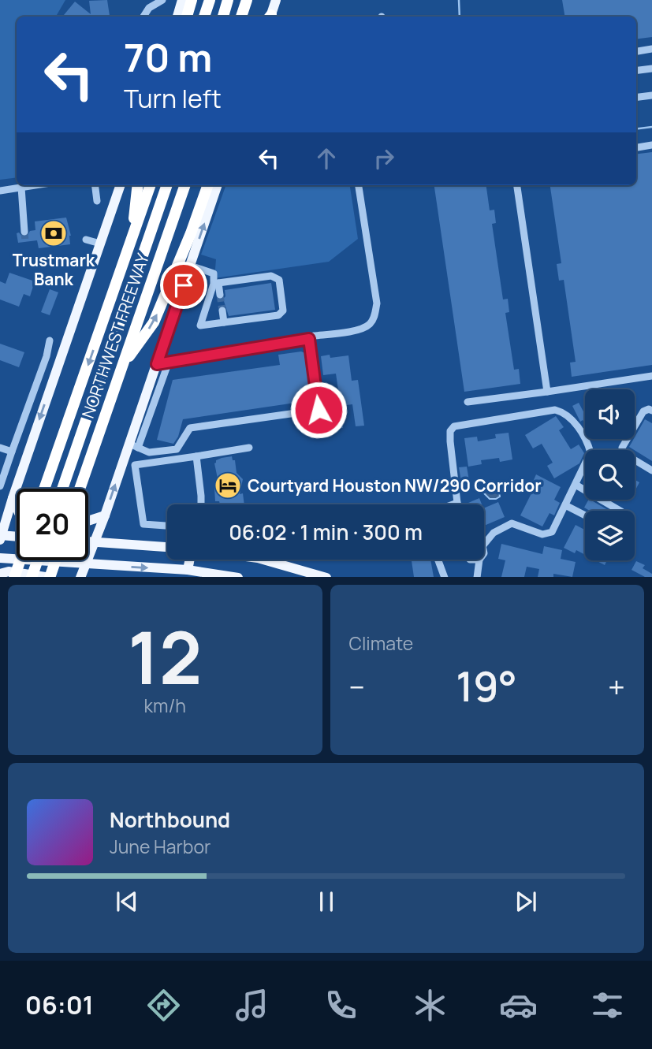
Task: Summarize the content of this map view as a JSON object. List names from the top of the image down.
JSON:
{
  "streets": {
    "highway": ["NORTHWEST FREEWAY"]
  },
  "places": {
    "bank": ["Trustmark Bank"],
    "hotel": ["Courtyard Houston NW/290 Corridor"]
  },
  "page": {
    "turn": ["70 m", "Turn left"],
    "limit": "20",
    "trip": "06:02 · 1 min · 300 m",
    "tile": [
      ["12", "km/h"],
      "Climate"
    ],
    "heat": ["−", "19°", "+"],
    "song": ["Northbound", "June Harbor"],
    "tabs": "06:01"
  }
}
